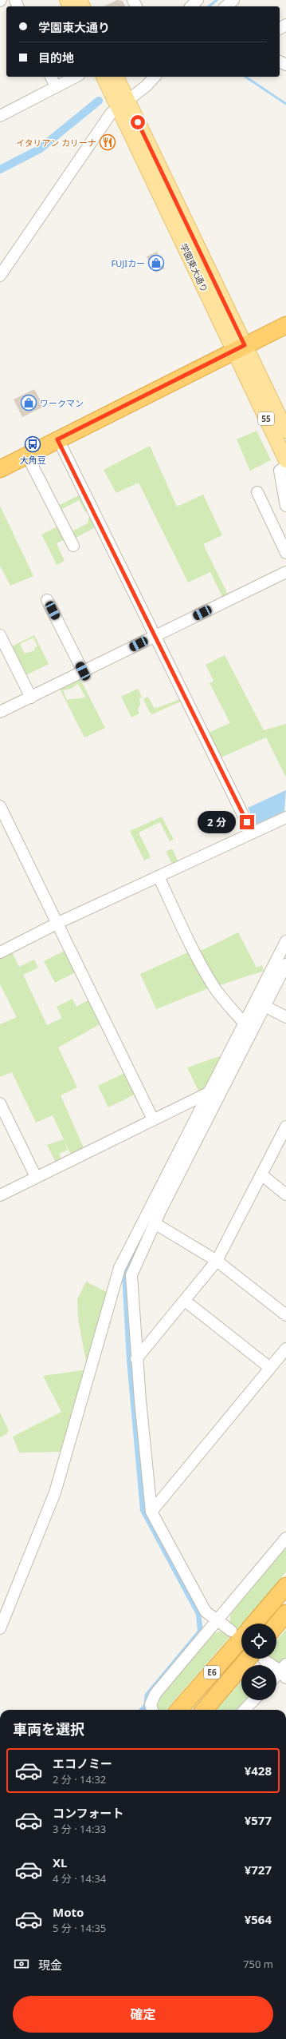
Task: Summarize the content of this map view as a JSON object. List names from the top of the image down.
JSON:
{
  "streets": {
    "highway": ["E6"],
    "main road": ["学園東大通り", "55"]
  },
  "places": {
    "restaurant": ["イタリアン カリーナ"],
    "shop": ["FUJIカー", "ワークマン"],
    "bus stop": ["大角豆"]
  },
  "page": {
    "banner": ["学園東大通り", "目的地"],
    "bubble": "2 分",
    "heading": "車両を選択",
    "list": [
      {
        "name": "エコノミー",
        "note": "2 分 · 14:32",
        "value": "¥428"
      },
      {
        "name": "コンフォート",
        "note": "3 分 · 14:33",
        "value": "¥577"
      },
      {
        "name": "XL",
        "note": "4 分 · 14:34",
        "value": "¥727"
      },
      {
        "name": "Moto",
        "note": "5 分 · 14:35",
        "value": "¥564"
      }
    ],
    "pay": ["現金", "750 m"],
    "buttons": "確定"
  }
}
